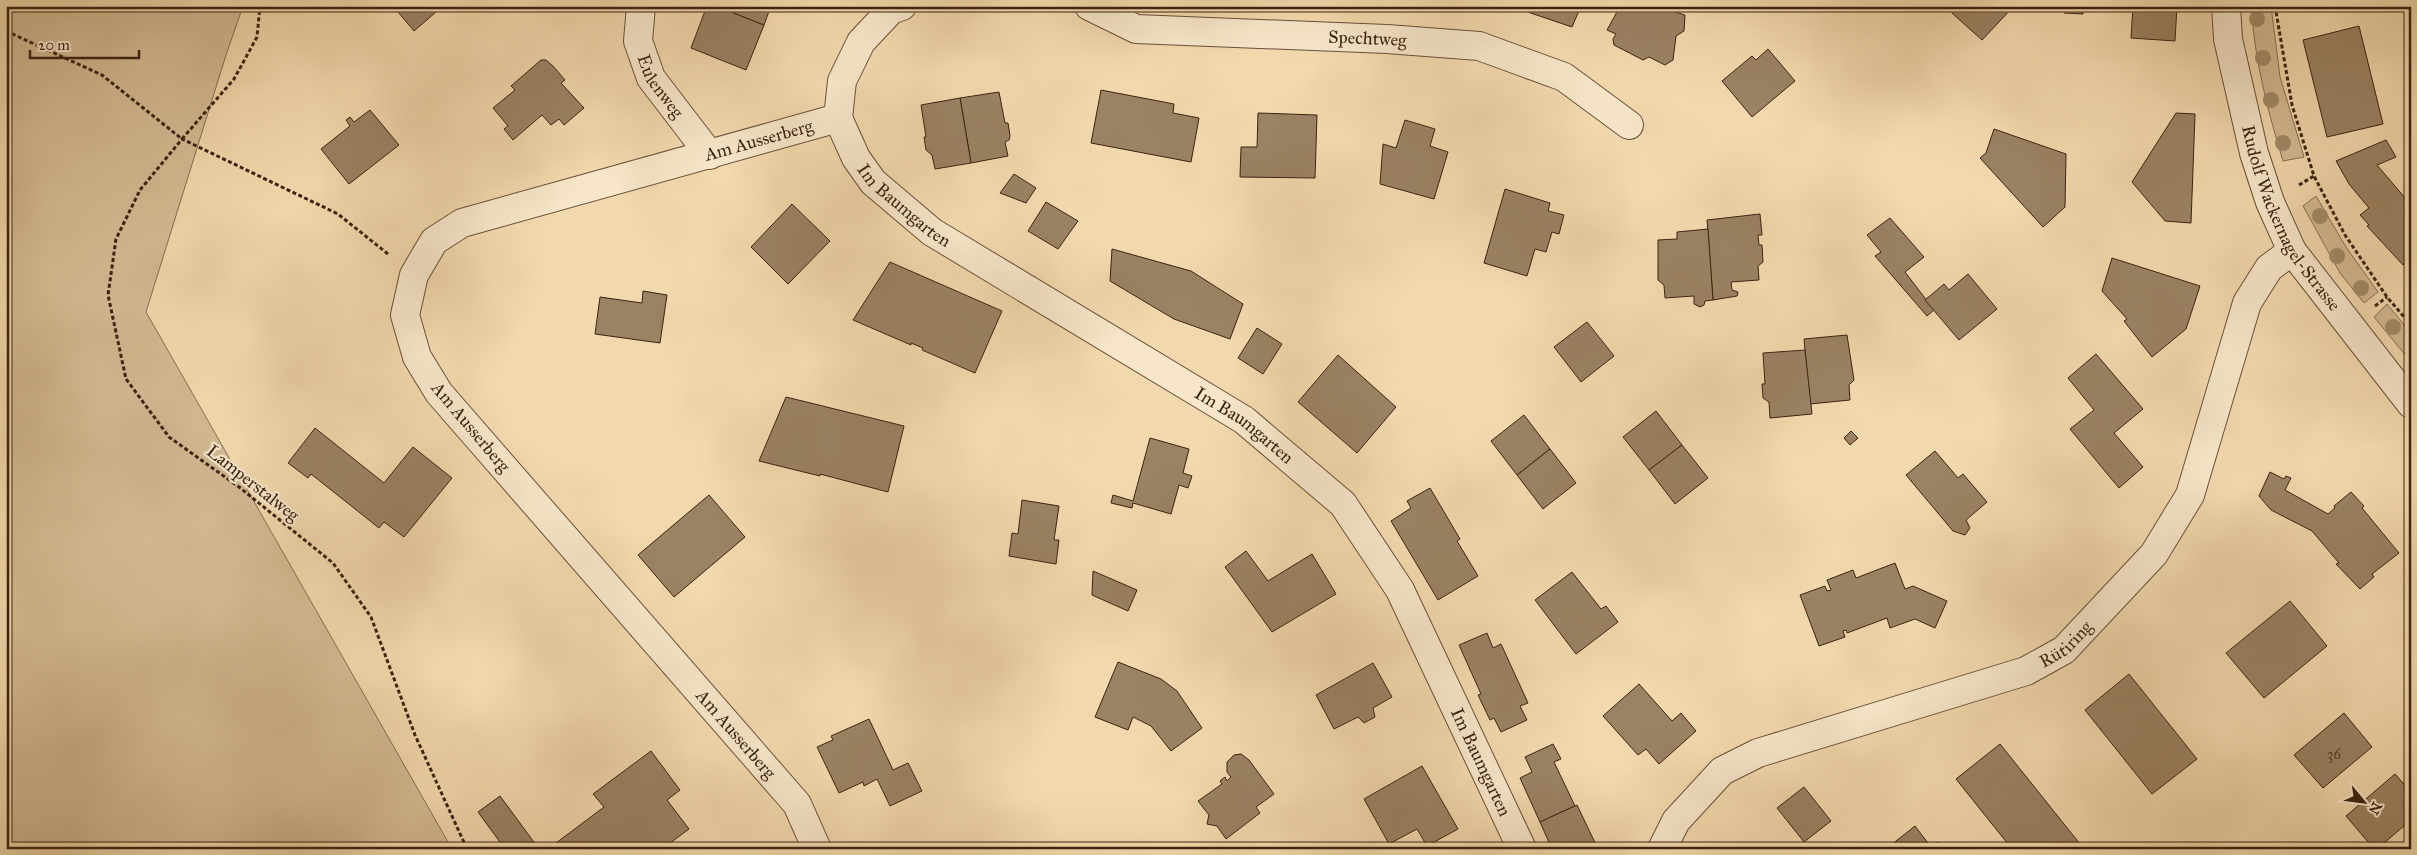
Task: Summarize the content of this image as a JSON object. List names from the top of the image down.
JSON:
{
  "streets": {
    "street": [
      "Spechtweg",
      "Eulenweg",
      "Am Ausserberg",
      "Im Baumgarten",
      "Rudolf Wackernagel-Strasse",
      "Rütiring"
    ],
    "path": ["Lamperstalweg"]
  },
  "crossings": [
    ["Eulenweg", "Am Ausserberg"],
    ["Am Ausserberg", "Im Baumgarten"],
    ["Rudolf Wackernagel-Strasse", "Rütiring"]
  ],
  "house_numbers": ["36"],
  "scale_bar": "20 m",
  "north": "bottom right"
}
